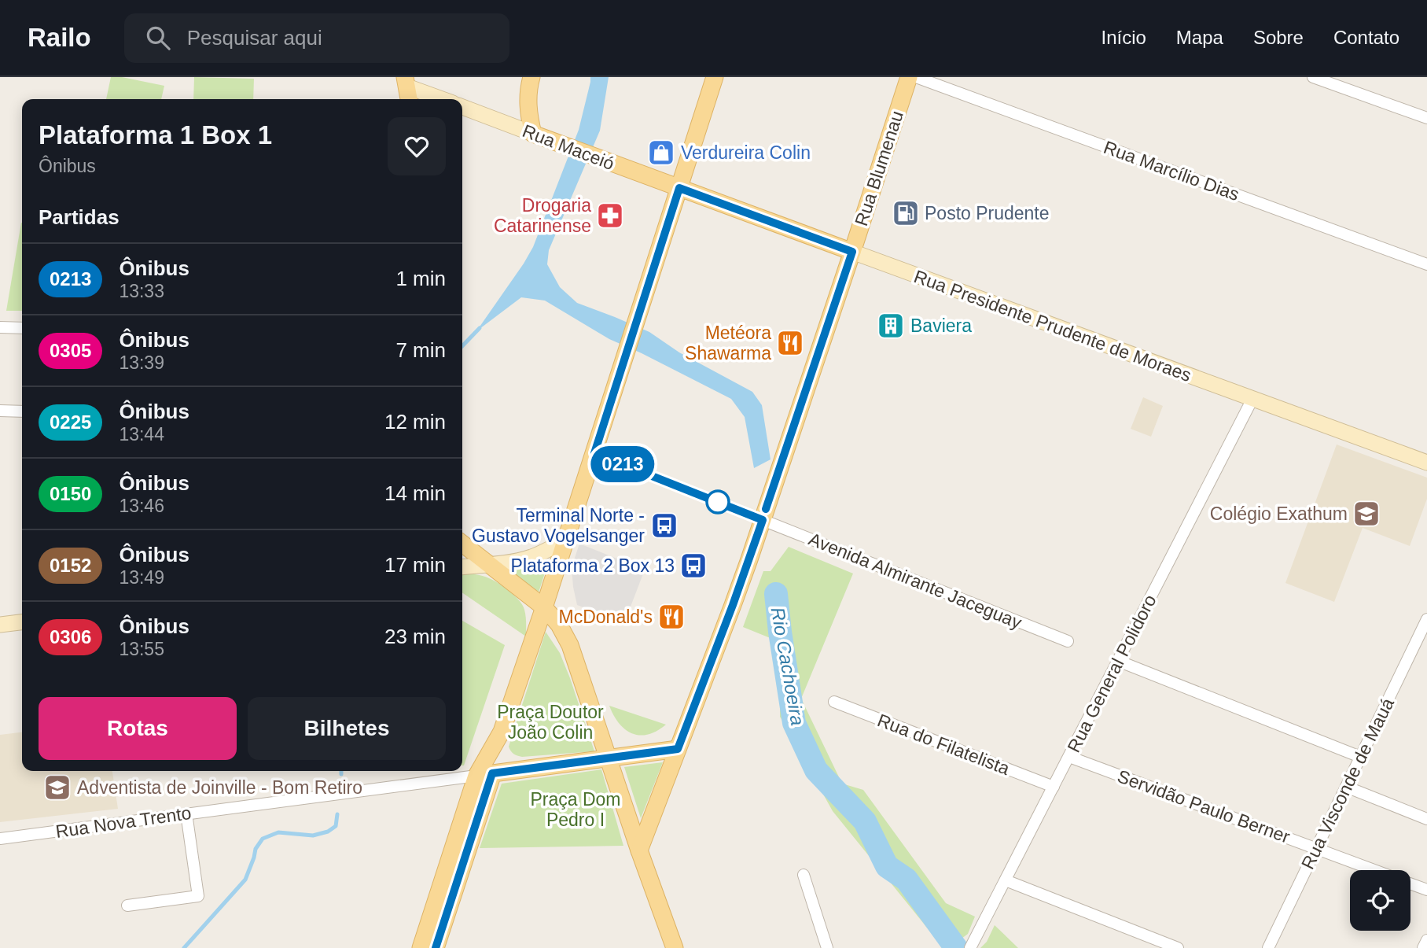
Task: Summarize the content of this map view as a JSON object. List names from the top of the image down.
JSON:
{
  "streets": {
    "main road": [
      "Rua Maceió",
      "Rua Blumenau",
      "Rua Presidente Prudente de Moraes",
      "Rua Nova Trento"
    ],
    "street": [
      "Rua Marcílio Dias",
      "Avenida Almirante Jaceguay",
      "Rua General Polidoro",
      "Rua do Filatelista",
      "Rua Visconde de Mauá",
      "Servidão Paulo Berner"
    ]
  },
  "crossings": [
    ["Rua Maceió", "Rua Presidente Prudente de Moraes"],
    ["Rua Blumenau", "Rua Presidente Prudente de Moraes"],
    ["Rua Blumenau", "Avenida Almirante Jaceguay"],
    ["Rua Blumenau", "Rua Nova Trento"],
    ["Rua Presidente Prudente de Moraes", "Rua General Polidoro"],
    ["Rua General Polidoro", "Rua do Filatelista"],
    ["Rua General Polidoro", "Servidão Paulo Berner"],
    ["Rua Visconde de Mauá", "Servidão Paulo Berner"]
  ],
  "water": ["Rio Cachoeira"],
  "parks": ["Praça Doutor João Colin", "Praça Dom Pedro I"],
  "places": {
    "shop": ["Verdureira Colin"],
    "fuel station": ["Posto Prudente"],
    "pharmacy": ["Drogaria Catarinense"],
    "building": ["Baviera"],
    "restaurant": ["Metéora Shawarma", "McDonald's"],
    "school or university": ["Colégio Exathum", "Adventista de Joinville - Bom Retiro"],
    "bus stop": ["Terminal Norte - Gustavo Vogelsanger", "Plataforma 2 Box 13"]
  },
  "lines": ["bus line 0213"],
  "page": {
    "header": "Railo",
    "search": "Pesquisar aqui",
    "nav": [
      "Início",
      "Mapa",
      "Sobre",
      "Contato"
    ],
    "on_map": "0213",
    "heading": [
      ["Plataforma 1 Box 1", "Ônibus"],
      "Partidas"
    ],
    "list": [
      {
        "mark": "0213",
        "name": "Ônibus",
        "note": "13:33",
        "value": "1 min"
      },
      {
        "mark": "0305",
        "name": "Ônibus",
        "note": "13:39",
        "value": "7 min"
      },
      {
        "mark": "0225",
        "name": "Ônibus",
        "note": "13:44",
        "value": "12 min"
      },
      {
        "mark": "0150",
        "name": "Ônibus",
        "note": "13:46",
        "value": "14 min"
      },
      {
        "mark": "0152",
        "name": "Ônibus",
        "note": "13:49",
        "value": "17 min"
      },
      {
        "mark": "0306",
        "name": "Ônibus",
        "note": "13:55",
        "value": "23 min"
      }
    ],
    "buttons": ["Rotas", "Bilhetes"]
  }
}
